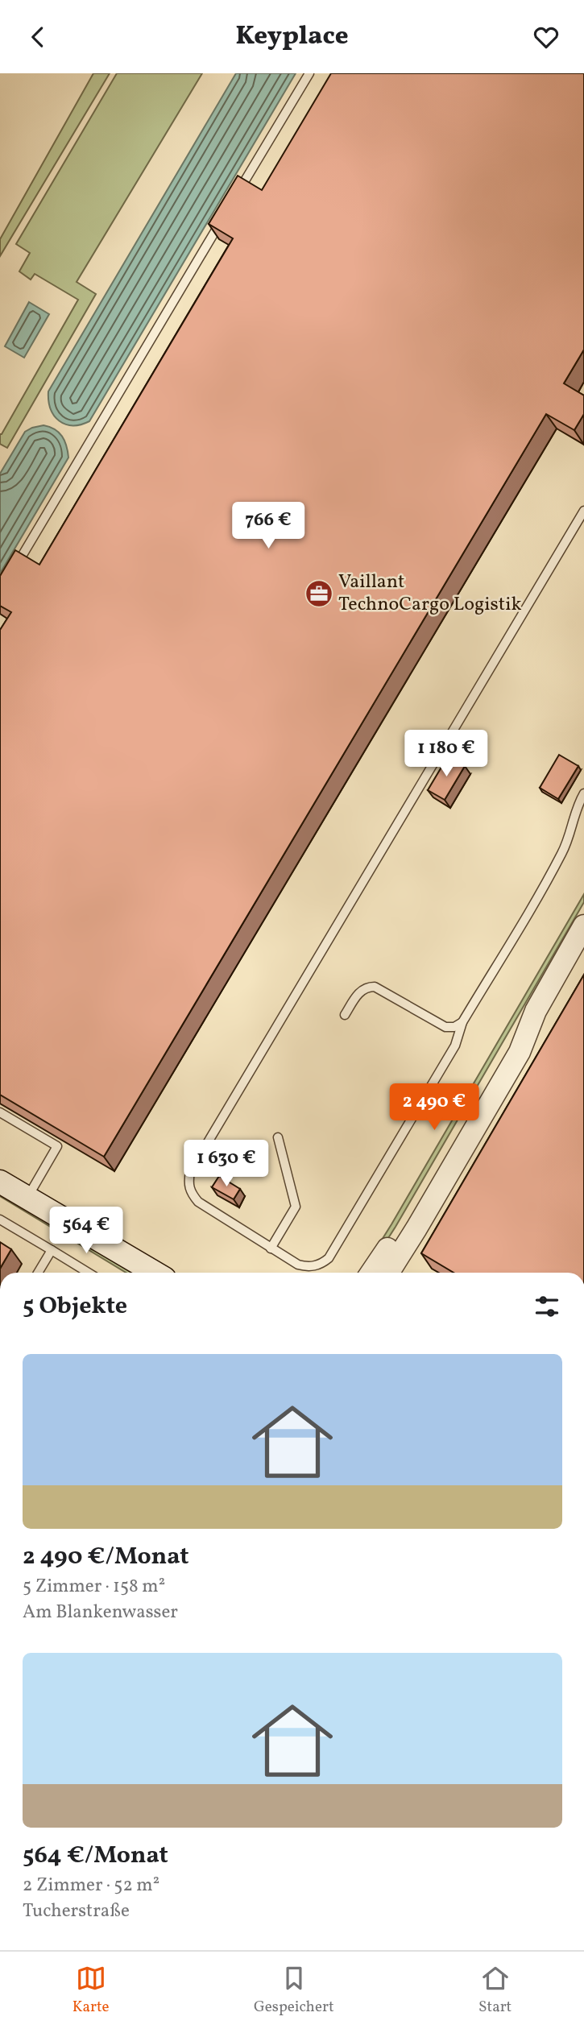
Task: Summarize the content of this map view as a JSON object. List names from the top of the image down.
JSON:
{
  "places": {
    "office": ["Vaillant TechnoCargo Logistik"]
  },
  "page": {
    "header": "Keyplace",
    "price": [
      "766 €",
      "1 180 €",
      "2 490 €",
      "1 630 €",
      "564 €"
    ],
    "heading": "5 Objekte",
    "list": [
      {
        "name": "2 490 €/Monat",
        "note": "5 Zimmer · 158 m² · Am Blankenwasser"
      },
      {
        "name": "564 €/Monat",
        "note": "2 Zimmer · 52 m² · Tucherstraße"
      }
    ],
    "tabs": ["Karte", "Gespeichert", "Start"]
  }
}
